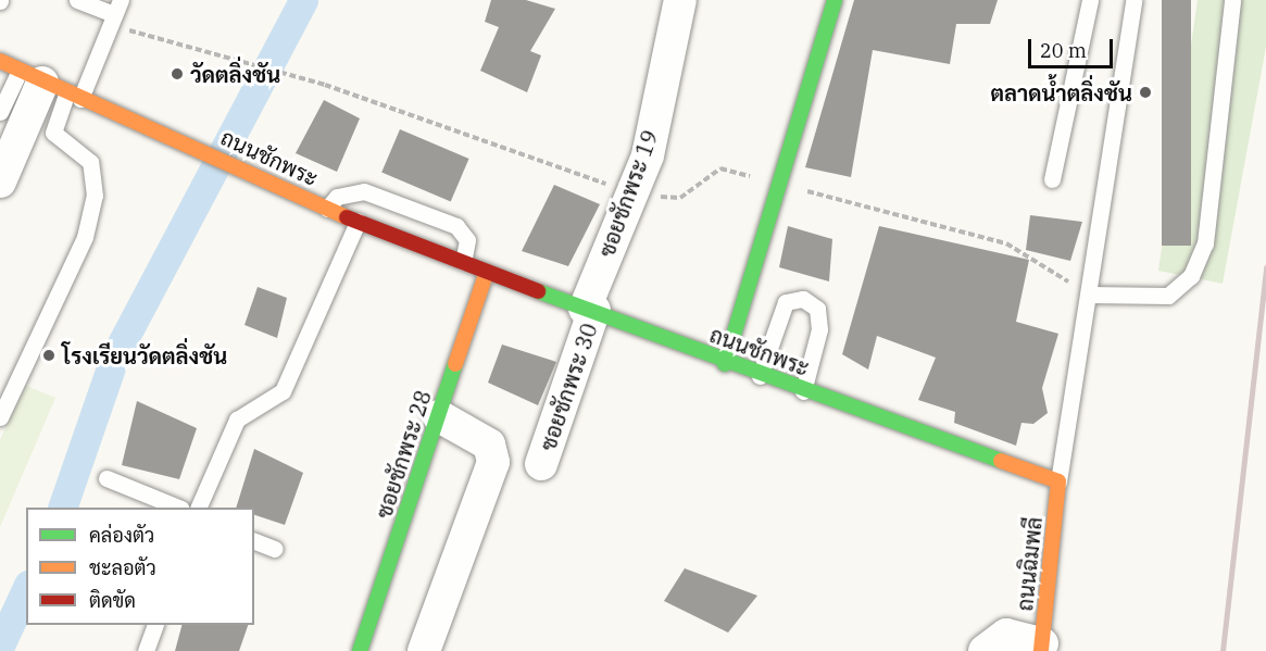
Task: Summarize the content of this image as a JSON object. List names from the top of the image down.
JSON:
{
  "streets": {
    "street": [
      "ถนนชักพระ",
      "ซอยชักพระ 19",
      "ซอยชักพระ 30",
      "ซอยชักพระ 28",
      "ถนนฉิมพลี"
    ]
  },
  "crossings": [
    ["ถนนชักพระ", "ซอยชักพระ 19"],
    ["ถนนชักพระ", "ซอยชักพระ 30"],
    ["ถนนชักพระ", "ซอยชักพระ 28"],
    ["ถนนชักพระ", "ถนนฉิมพลี"],
    ["ซอยชักพระ 19", "ซอยชักพระ 30"]
  ],
  "places": ["วัดตลิ่งชัน", "ตลาดน้ำตลิ่งชัน", "โรงเรียนวัดตลิ่งชัน"],
  "legend": ["คล่องตัว", "ชะลอตัว", "ติดขัด"],
  "scale_bar": "20 m"
}
